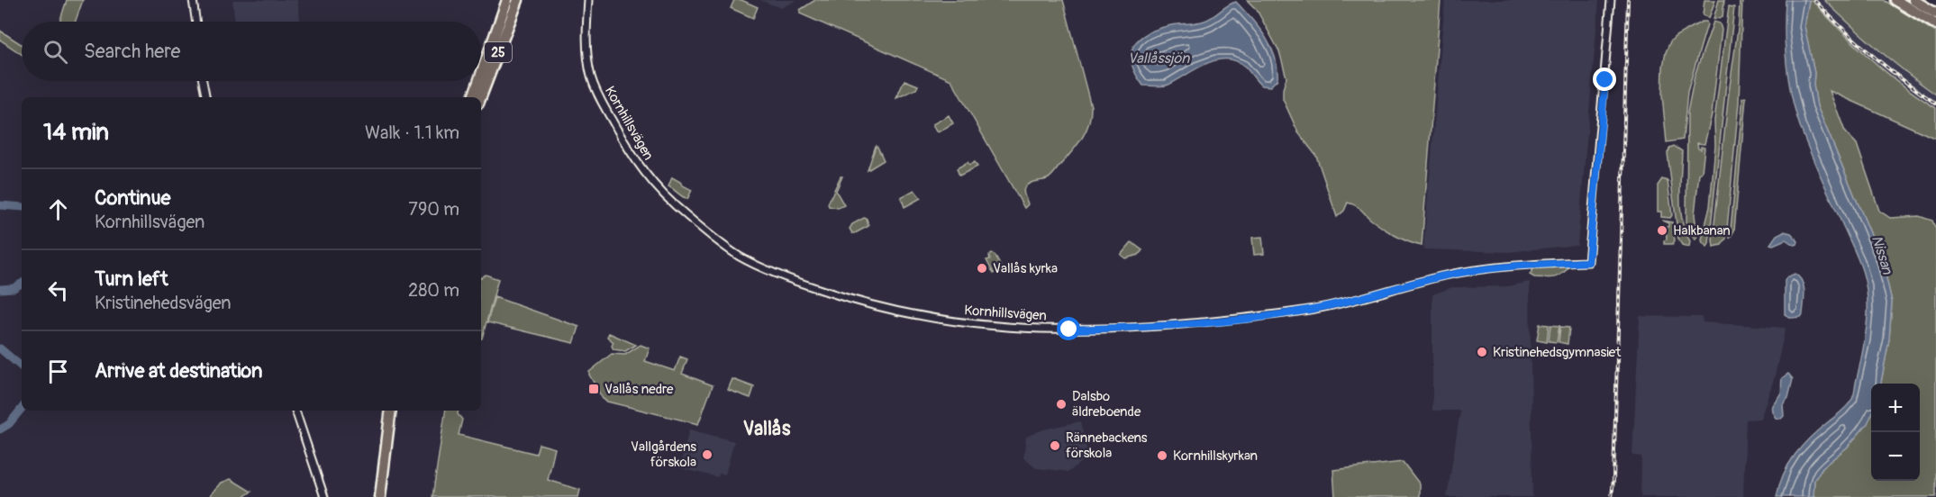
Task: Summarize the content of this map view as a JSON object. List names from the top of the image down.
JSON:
{
  "streets": {
    "highway": ["25"],
    "street": ["Kornhillsvägen"]
  },
  "districts": ["Vallås"],
  "water": ["Vallåssjön", "Nissan"],
  "places": {
    "other": [
      "Halkbanan",
      "Vallås kyrka",
      "Kristinehedsgymnasiet",
      "Dalsbo äldreboende",
      "Rännebackens förskola",
      "Vallgårdens förskola",
      "Kornhillskyrkan"
    ],
    "transit": ["Vallås nedre"]
  },
  "page": {
    "search": "Search here",
    "heading": ["14 min", "Walk · 1.1 km"],
    "list": [
      ["Continue", "Kornhillsvägen", "790 m"],
      ["Turn left", "Kristinehedsvägen", "280 m"],
      "Arrive at destination"
    ],
    "map_buttons": ["+", "−"]
  }
}
